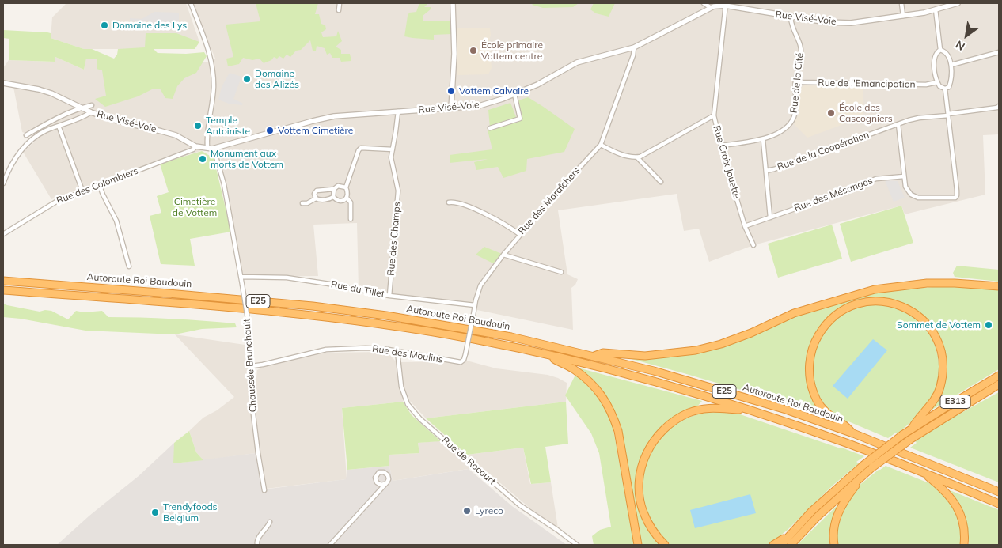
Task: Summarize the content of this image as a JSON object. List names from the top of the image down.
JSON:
{
  "streets": {
    "highway": ["Autoroute Roi Baudouin", "E25", "E313"],
    "street": [
      "Rue Visé-Voie",
      "Rue de la Cité",
      "Rue de l'Emancipation",
      "Rue de la Coopération",
      "Rue Croix Jouette",
      "Rue des Colombiers",
      "Rue des Mésanges",
      "Rue des Maraîchers",
      "Rue des Champs",
      "Rue du Tillet",
      "Rue des Moulins",
      "Chaussée Brunehault",
      "Rue de Rocourt"
    ]
  },
  "crossings": [
    ["Rue Visé-Voie", "Rue de la Cité"],
    ["Rue Visé-Voie", "Rue Croix Jouette"],
    ["Rue Visé-Voie", "Rue des Colombiers"],
    ["Rue Visé-Voie", "Rue des Maraîchers"],
    ["Rue Visé-Voie", "Rue des Champs"],
    ["Rue Visé-Voie", "Chaussée Brunehault"],
    ["Rue de la Cité", "Rue de l'Emancipation"],
    ["Rue de la Cité", "Rue Croix Jouette"],
    ["Rue Croix Jouette", "Rue des Mésanges"],
    ["Rue des Maraîchers", "Rue du Tillet"],
    ["Rue des Maraîchers", "Rue des Moulins"],
    ["Rue des Champs", "Rue du Tillet"],
    ["Autoroute Roi Baudouin", "E25"],
    ["Rue du Tillet", "Chaussée Brunehault"],
    ["Rue des Moulins", "Chaussée Brunehault"],
    ["Rue des Moulins", "Rue de Rocourt"]
  ],
  "parks": ["Cimetière de Vottem"],
  "places": [
    "Domaine des Lys",
    "École primaire Vottem centre",
    "Domaine des Alizés",
    "Vottem Calvaire",
    "École des Cascogniers",
    "Temple Antoiniste",
    "Vottem Cimetière",
    "Monument aux morts de Vottem",
    "Sommet de Vottem",
    "Lyreco",
    "Trendyfoods Belgium"
  ],
  "north": "bottom left"
}
